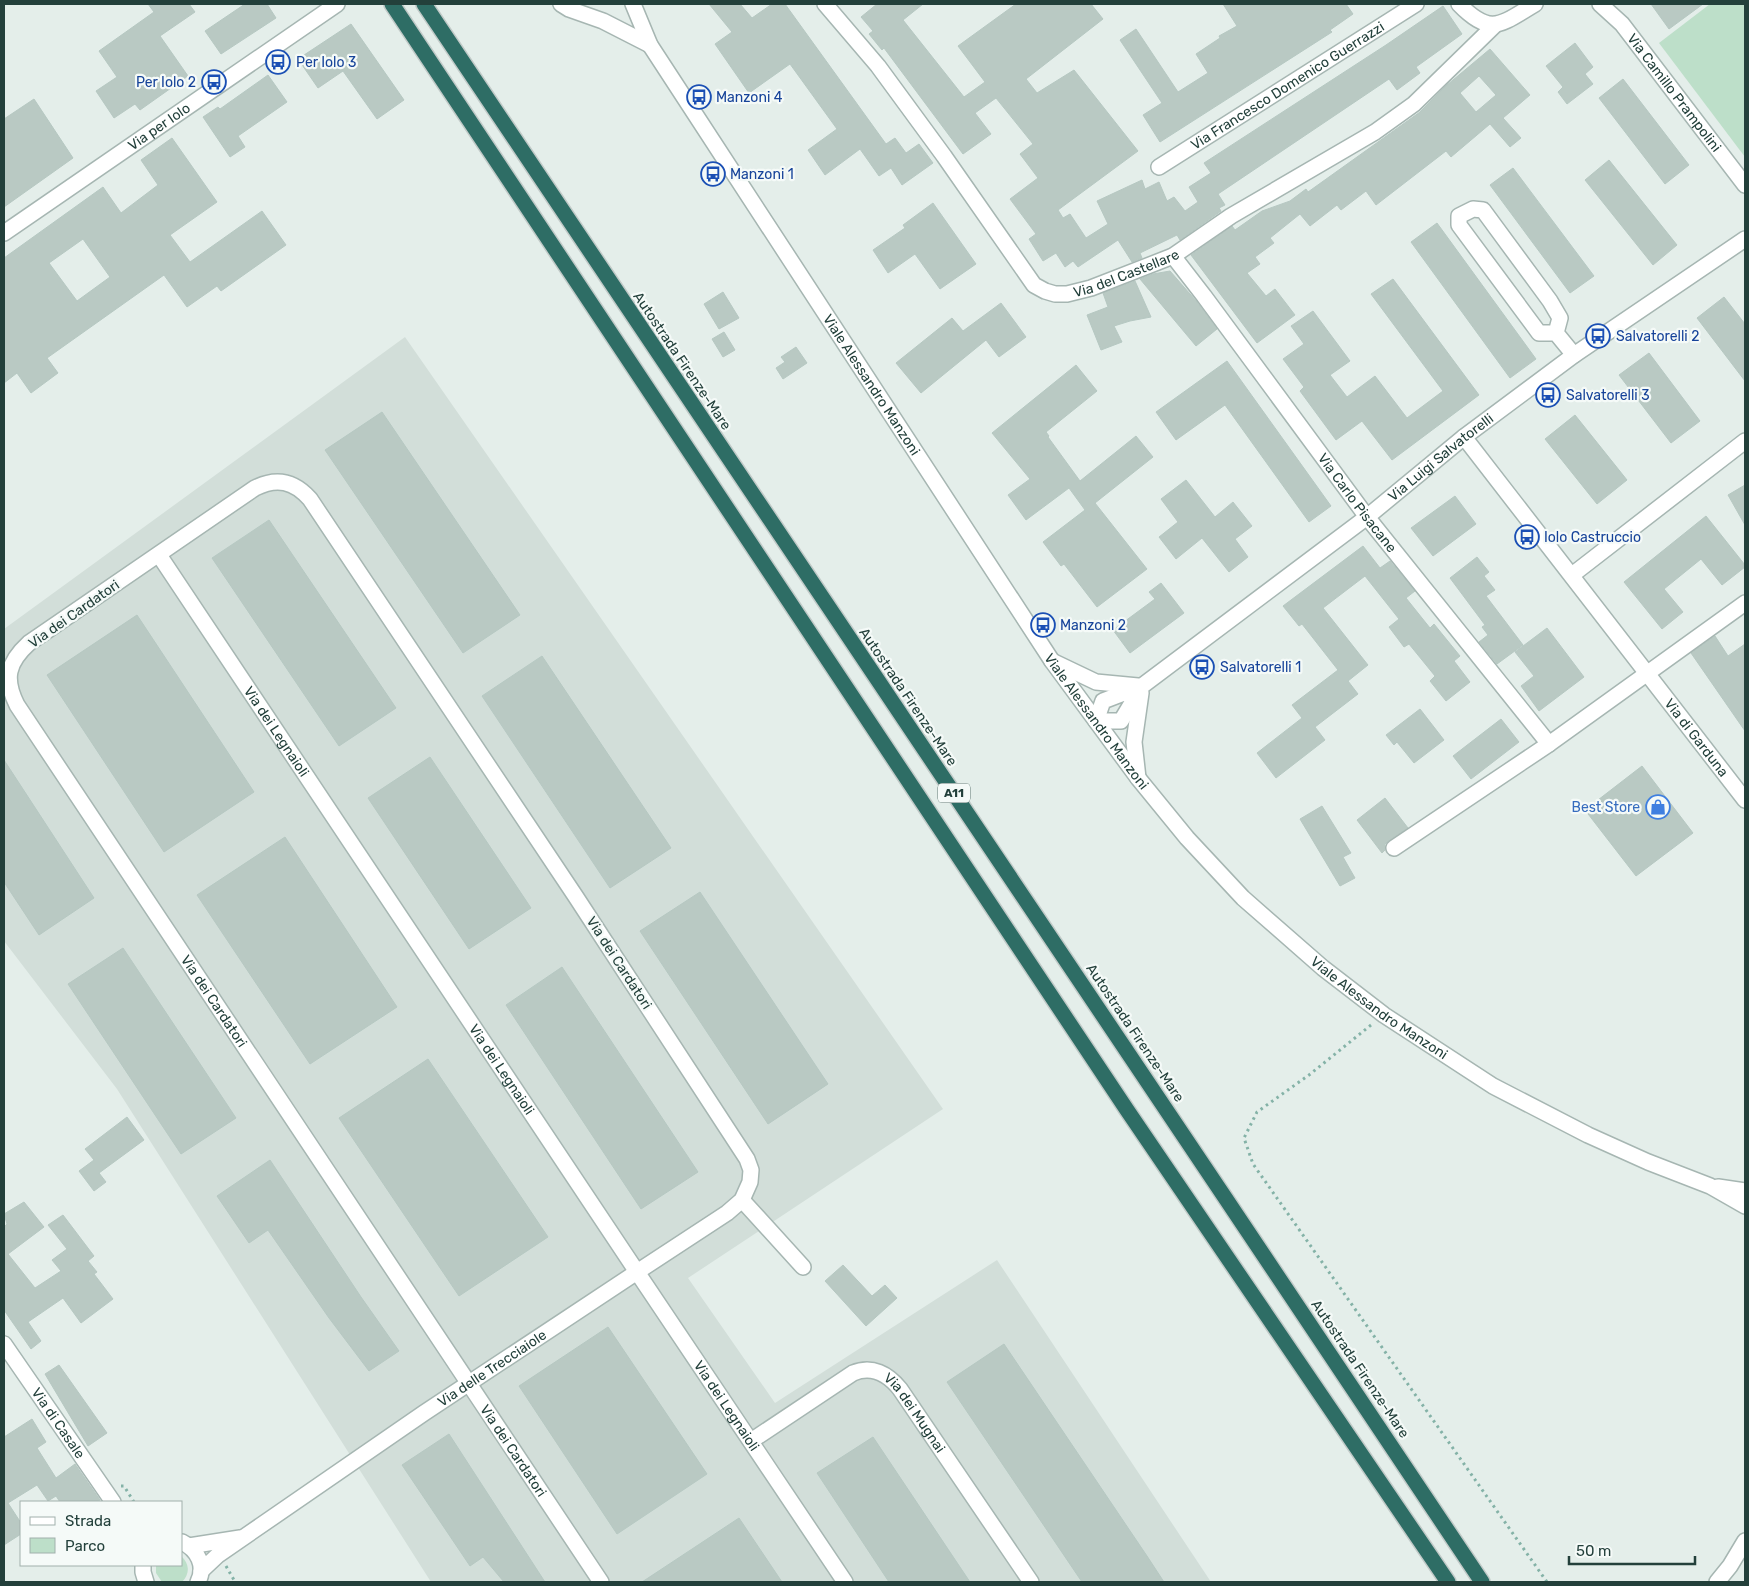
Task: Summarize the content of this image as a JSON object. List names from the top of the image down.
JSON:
{
  "streets": {
    "highway": ["Autostrada Firenze-Mare", "A11"],
    "street": [
      "Via Francesco Domenico Guerrazzi",
      "Via Camillo Prampolini",
      "Via per Iolo",
      "Via del Castellare",
      "Viale Alessandro Manzoni",
      "Via Luigi Salvatorelli",
      "Via Carlo Pisacane",
      "Via dei Cardatori",
      "Via dei Legnaioli",
      "Via di Garduna",
      "Via delle Trecciaiole",
      "Via dei Mugnai",
      "Via di Casale"
    ]
  },
  "crossings": [
    ["Via del Castellare", "Via Carlo Pisacane"],
    ["Viale Alessandro Manzoni", "Via Luigi Salvatorelli"],
    ["Via Luigi Salvatorelli", "Via Carlo Pisacane"],
    ["Via Luigi Salvatorelli", "Via di Garduna"],
    ["Via dei Cardatori", "Via dei Legnaioli"],
    ["Via dei Cardatori", "Via delle Trecciaiole"],
    ["Via dei Legnaioli", "Via delle Trecciaiole"],
    ["Via dei Legnaioli", "Via dei Mugnai"]
  ],
  "places": {
    "bus stop": [
      "Per Iolo 3",
      "Per Iolo 2",
      "Manzoni 4",
      "Manzoni 1",
      "Salvatorelli 2",
      "Salvatorelli 3",
      "Iolo Castruccio",
      "Manzoni 2",
      "Salvatorelli 1"
    ],
    "shop": ["Best Store"]
  },
  "legend": ["Strada", "Parco"],
  "scale_bar": "50 m"
}
